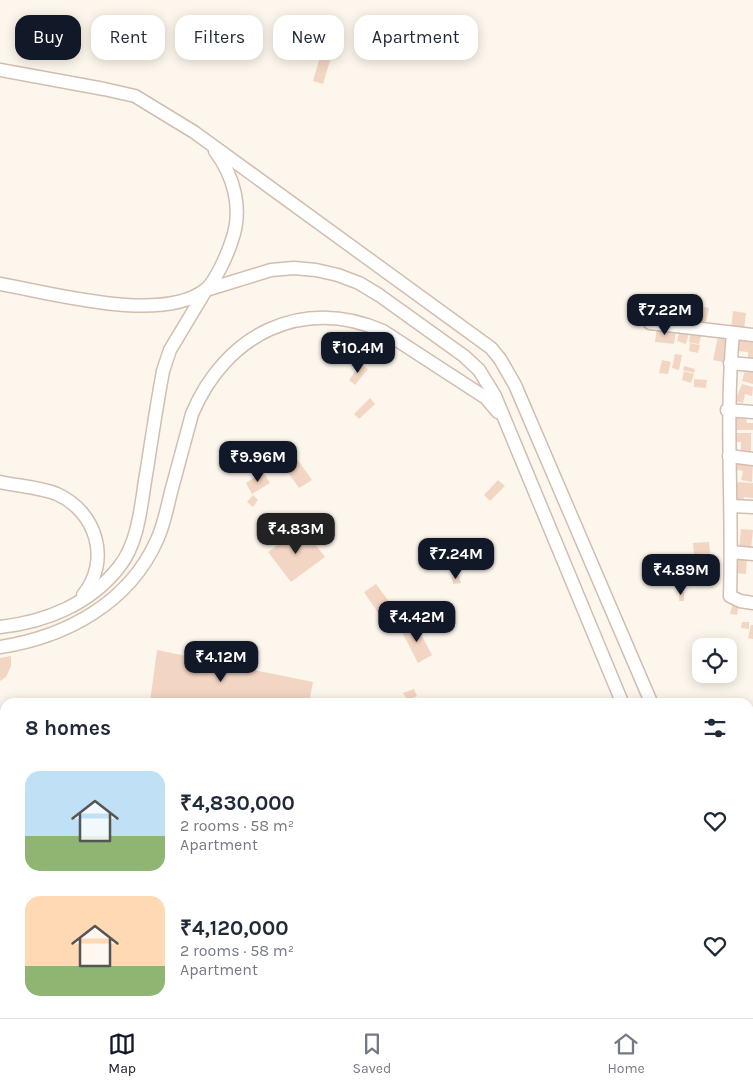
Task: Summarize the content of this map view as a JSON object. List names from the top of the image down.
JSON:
{
  "page": {
    "chip": [
      "Buy",
      "Rent",
      "Filters",
      "New",
      "Apartment"
    ],
    "price": [
      "₹7.22M",
      "₹10.4M",
      "₹9.96M",
      "₹4.83M",
      "₹7.24M",
      "₹4.89M",
      "₹4.42M",
      "₹4.12M"
    ],
    "heading": "8 homes",
    "list": [
      {
        "name": "₹4,830,000",
        "note": "2 rooms · 58 m² · Apartment"
      },
      {
        "name": "₹4,120,000",
        "note": "2 rooms · 58 m² · Apartment"
      }
    ],
    "tabs": ["Map", "Saved", "Home"]
  }
}
